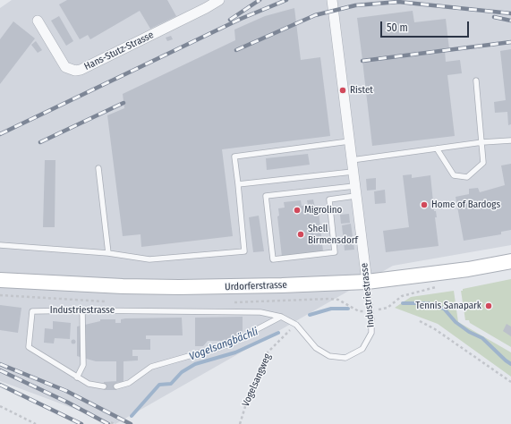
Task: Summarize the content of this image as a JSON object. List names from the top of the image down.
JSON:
{
  "streets": {
    "main road": ["Urdorferstrasse"],
    "street": ["Hans-Stutz-Strasse", "Industriestrasse"],
    "path": ["Vogelsangweg"]
  },
  "crossings": [
    ["Urdorferstrasse", "Industriestrasse"],
    ["Industriestrasse", "Vogelsangweg"]
  ],
  "water": ["Vogelsangbächli"],
  "places": [
    "Ristet",
    "Home of Bardogs",
    "Migrolino",
    "Shell Birmensdorf",
    "Tennis Sanapark"
  ],
  "scale_bar": "50 m"
}
